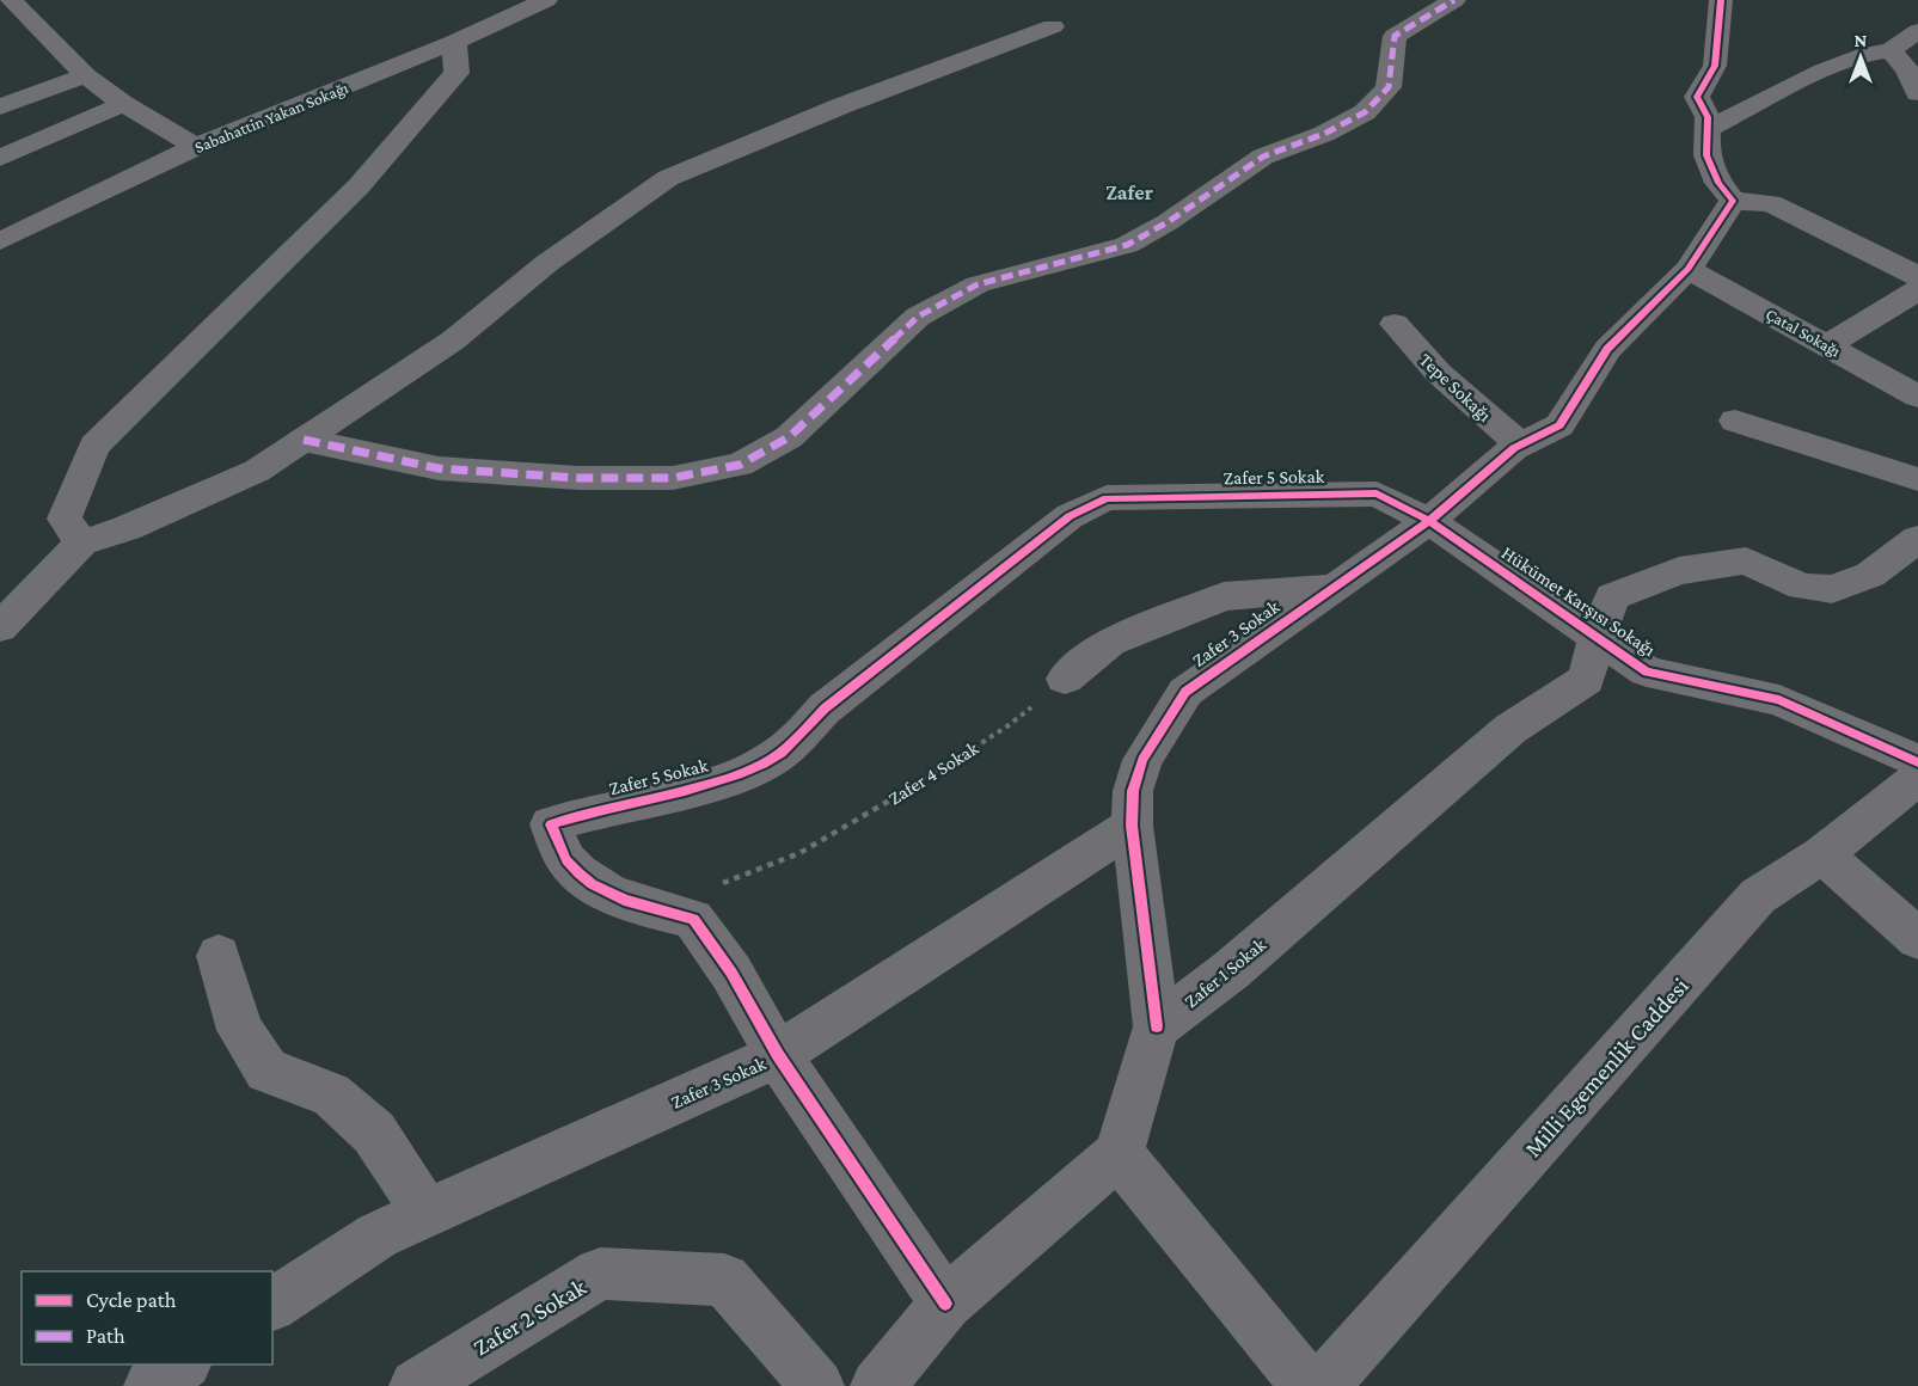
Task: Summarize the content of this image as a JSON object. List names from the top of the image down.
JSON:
{
  "streets": {
    "street": [
      "Sabahattin Yakan Sokağı",
      "Çatal Sokağı",
      "Tepe Sokağı",
      "Zafer 5 Sokak",
      "Hükümet Karşısı Sokağı",
      "Zafer 3 Sokak",
      "Zafer 1 Sokak",
      "Milli Egemenlik Caddesi",
      "Zafer 2 Sokak"
    ],
    "path": ["Zafer 4 Sokak"]
  },
  "crossings": [
    ["Zafer 5 Sokak", "Hükümet Karşısı Sokağı"],
    ["Zafer 5 Sokak", "Zafer 3 Sokak"],
    ["Zafer 5 Sokak", "Zafer 4 Sokak"],
    ["Hükümet Karşısı Sokağı", "Zafer 3 Sokak"],
    ["Hükümet Karşısı Sokağı", "Zafer 1 Sokak"]
  ],
  "districts": ["Zafer"],
  "legend": ["Cycle path", "Path"],
  "north": "top"
}
